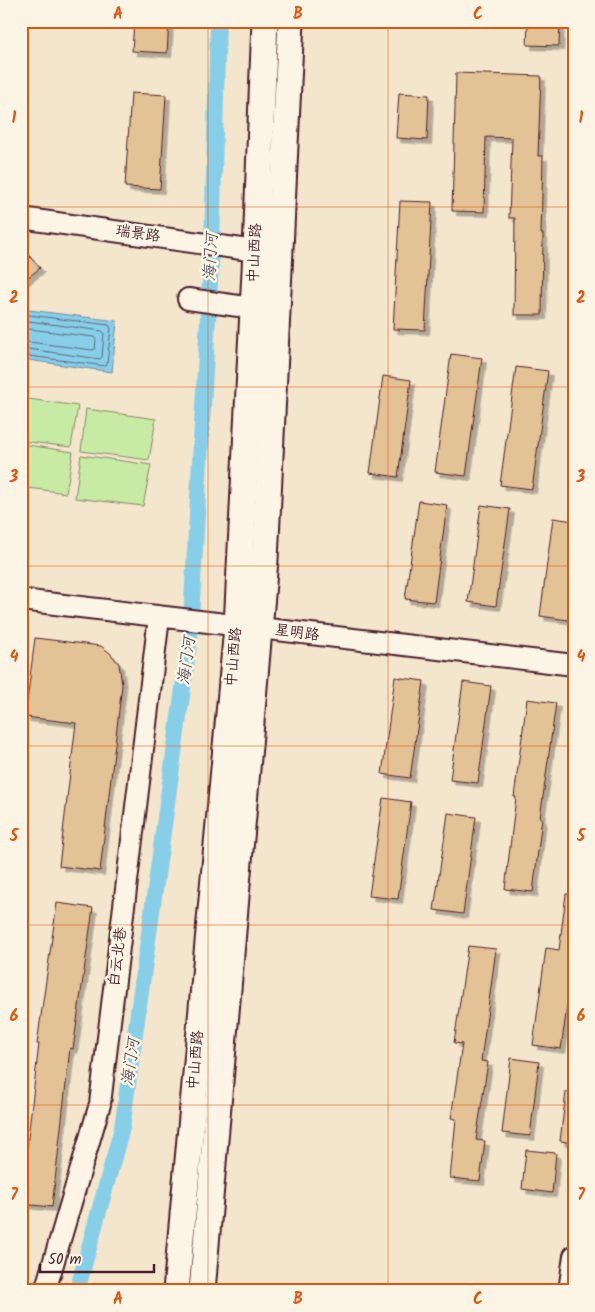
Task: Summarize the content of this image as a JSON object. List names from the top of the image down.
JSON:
{
  "streets": {
    "main road": ["中山西路"],
    "street": ["瑞景路", "星明路", "白云北巷"]
  },
  "crossings": [
    ["瑞景路", "中山西路"],
    ["中山西路", "星明路"],
    ["星明路", "白云北巷"]
  ],
  "water": ["海门河"],
  "scale_bar": "50 m",
  "grid": {
    "columns": ["A", "B", "C"],
    "rows": [
      "1",
      "2",
      "3",
      "4",
      "5",
      "6",
      "7"
    ]
  }
}
